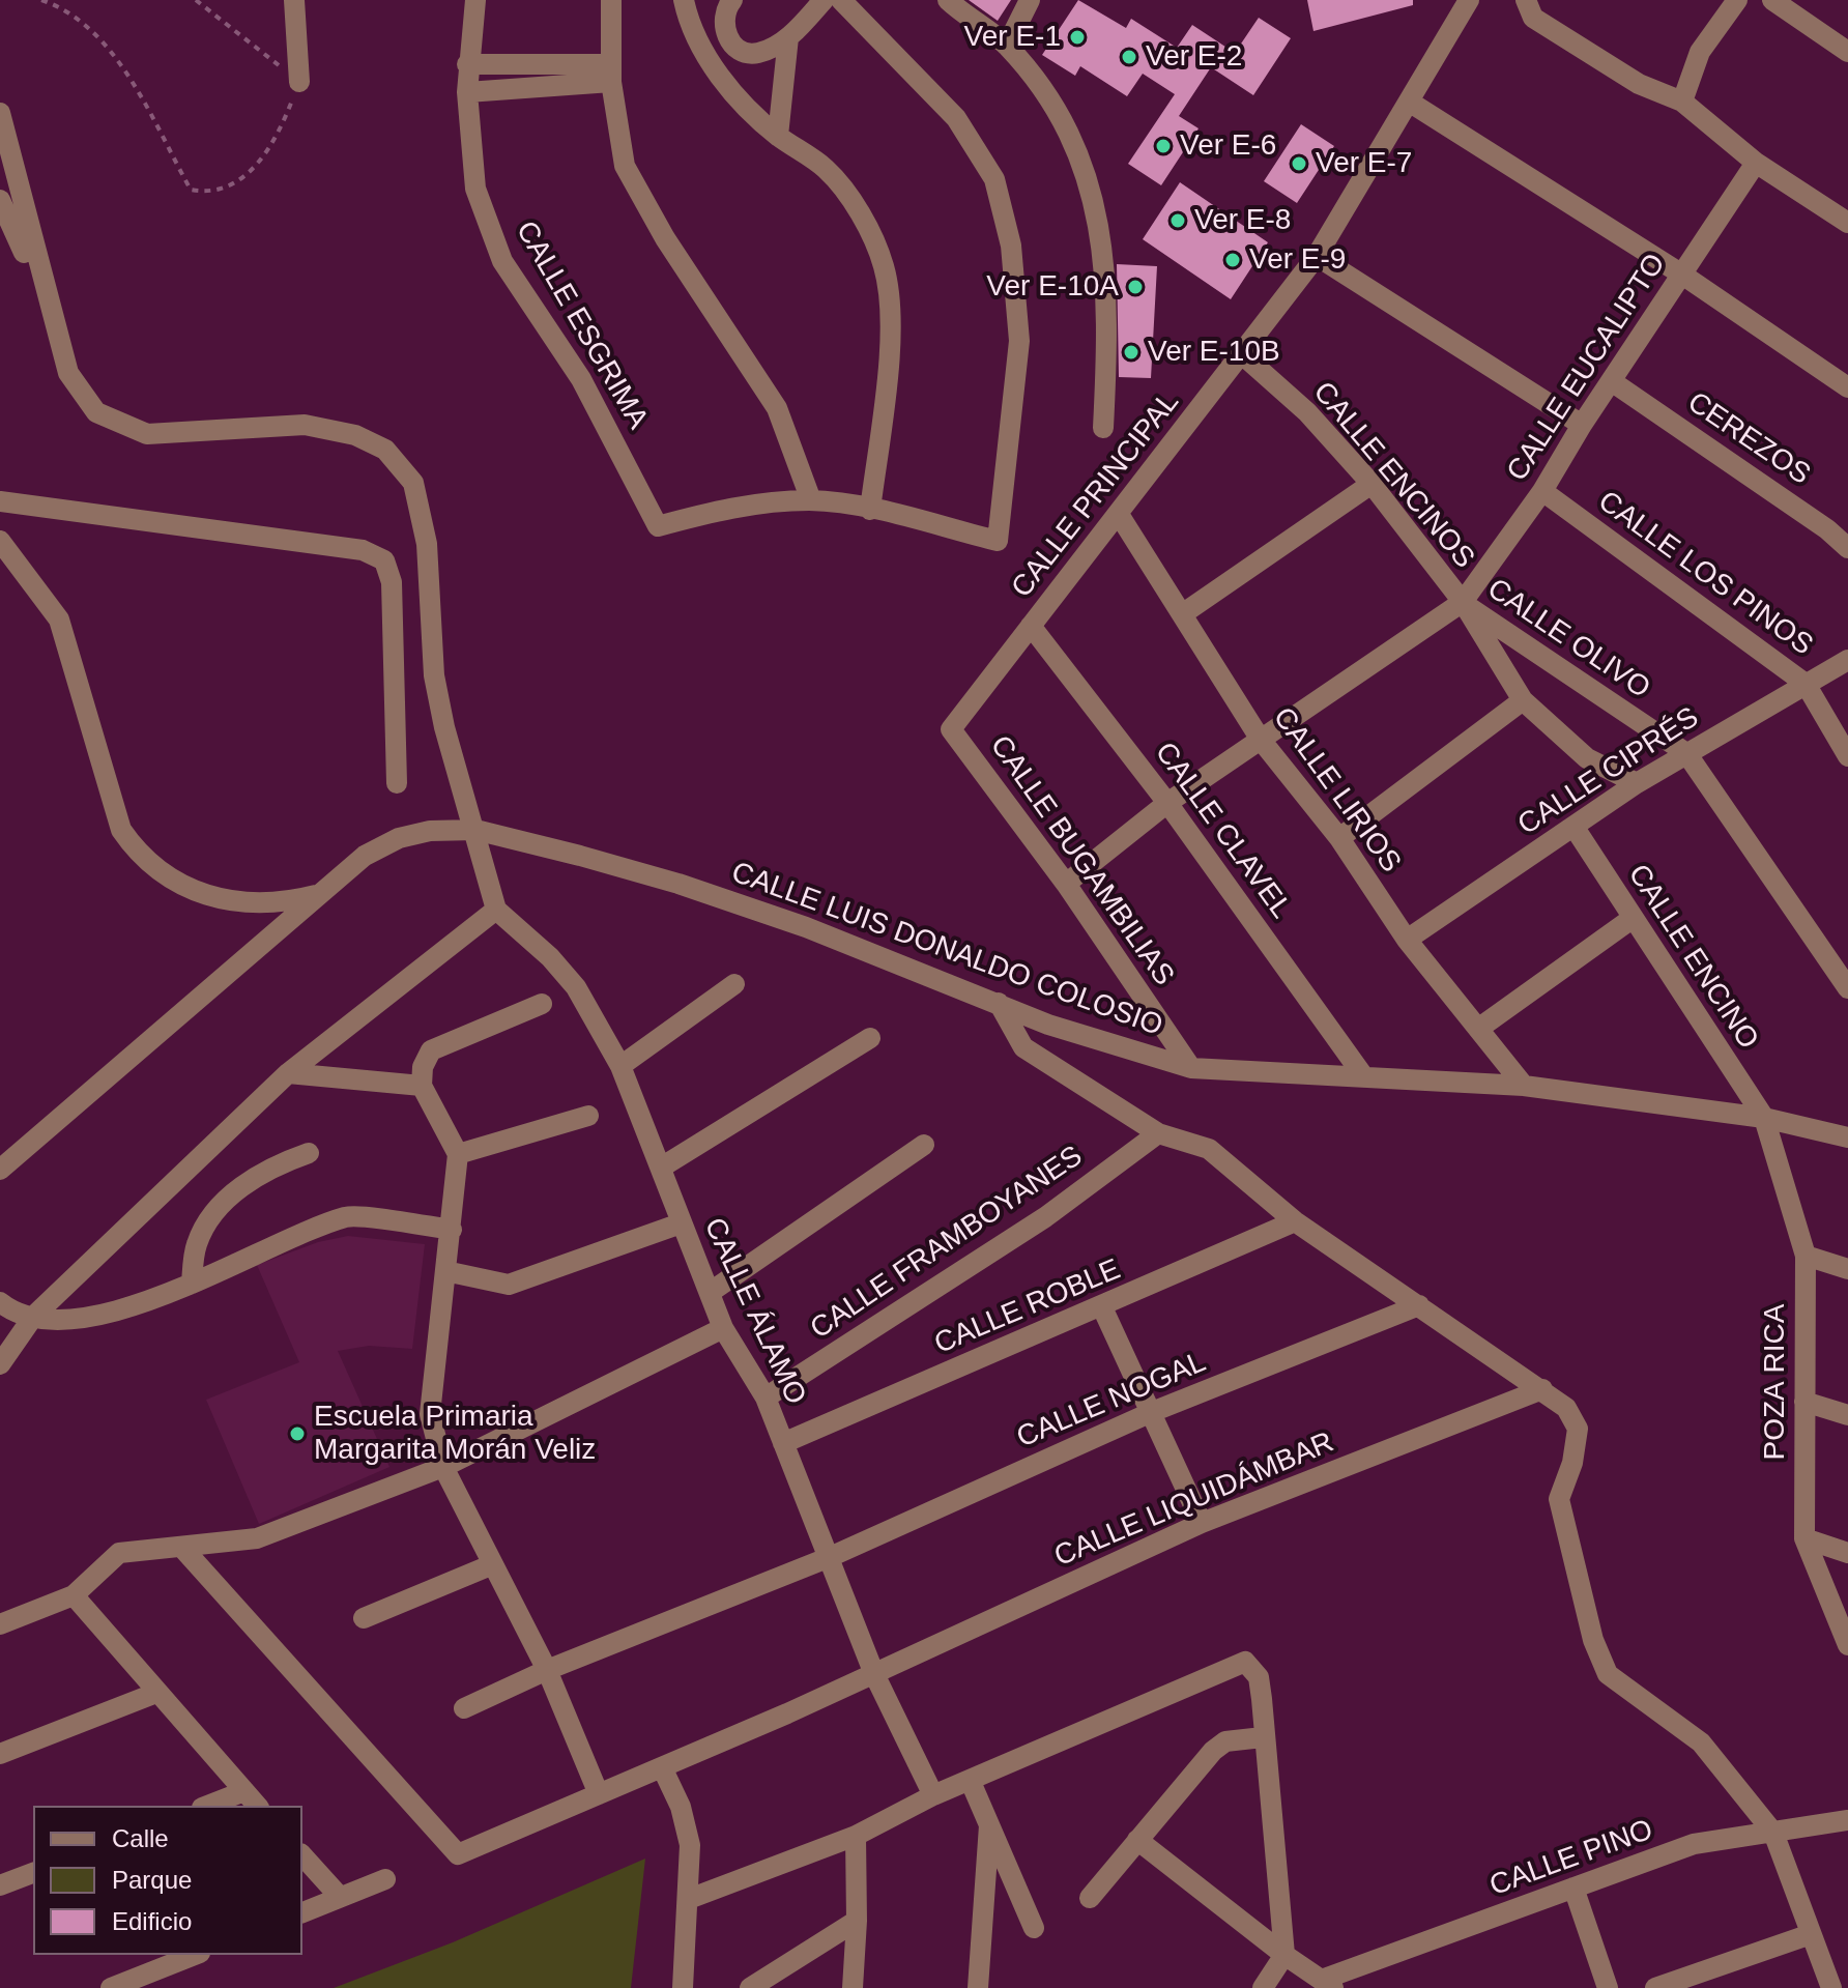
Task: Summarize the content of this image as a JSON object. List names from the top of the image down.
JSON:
{
  "streets": {
    "street": [
      "CALLE ESGRIMA",
      "CALLE EUCALIPTO",
      "CEREZOS",
      "CALLE ENCINOS",
      "CALLE PRINCIPAL",
      "CALLE LOS PINOS",
      "CALLE OLIVO",
      "CALLE CIPRÉS",
      "CALLE LIRIOS",
      "CALLE CLAVEL",
      "CALLE BUGAMBILIAS",
      "CALLE LUIS DONALDO COLOSIO",
      "CALLE ENCINO",
      "CALLE FRAMBOYANES",
      "CALLE ROBLE",
      "CALLE ÁLAMO",
      "POZA RICA",
      "CALLE NOGAL",
      "CALLE LIQUIDÁMBAR",
      "CALLE PINO"
    ]
  },
  "crossings": [
    ["CALLE EUCALIPTO", "CEREZOS"],
    ["CALLE EUCALIPTO", "CALLE ENCINOS"],
    ["CALLE EUCALIPTO", "CALLE LOS PINOS"],
    ["CALLE EUCALIPTO", "CALLE OLIVO"],
    ["CALLE EUCALIPTO", "CALLE LIRIOS"],
    ["CALLE EUCALIPTO", "CALLE CLAVEL"],
    ["CALLE EUCALIPTO", "CALLE BUGAMBILIAS"],
    ["CALLE ENCINOS", "CALLE PRINCIPAL"],
    ["CALLE ENCINOS", "CALLE OLIVO"],
    ["CALLE PRINCIPAL", "CALLE LIRIOS"],
    ["CALLE PRINCIPAL", "CALLE CLAVEL"],
    ["CALLE PRINCIPAL", "CALLE BUGAMBILIAS"],
    ["CALLE LOS PINOS", "CALLE CIPRÉS"],
    ["CALLE OLIVO", "CALLE CIPRÉS"],
    ["CALLE CIPRÉS", "CALLE LIRIOS"],
    ["CALLE CIPRÉS", "CALLE ENCINO"],
    ["CALLE LIRIOS", "CALLE LUIS DONALDO COLOSIO"],
    ["CALLE CLAVEL", "CALLE LUIS DONALDO COLOSIO"],
    ["CALLE BUGAMBILIAS", "CALLE LUIS DONALDO COLOSIO"],
    ["CALLE LUIS DONALDO COLOSIO", "CALLE ENCINO"],
    ["CALLE LUIS DONALDO COLOSIO", "POZA RICA"],
    ["CALLE ENCINO", "POZA RICA"],
    ["CALLE FRAMBOYANES", "CALLE ÁLAMO"],
    ["CALLE ROBLE", "CALLE ÁLAMO"],
    ["CALLE ÁLAMO", "CALLE NOGAL"],
    ["CALLE ÁLAMO", "CALLE LIQUIDÁMBAR"]
  ],
  "places": [
    "Ver E-1",
    "Ver E-2",
    "Ver E-6",
    "Ver E-7",
    "Ver E-8",
    "Ver E-9",
    "Ver E-10A",
    "Ver E-10B",
    "Escuela Primaria Margarita Morán Veliz"
  ],
  "legend": ["Calle", "Parque", "Edificio"]
}
